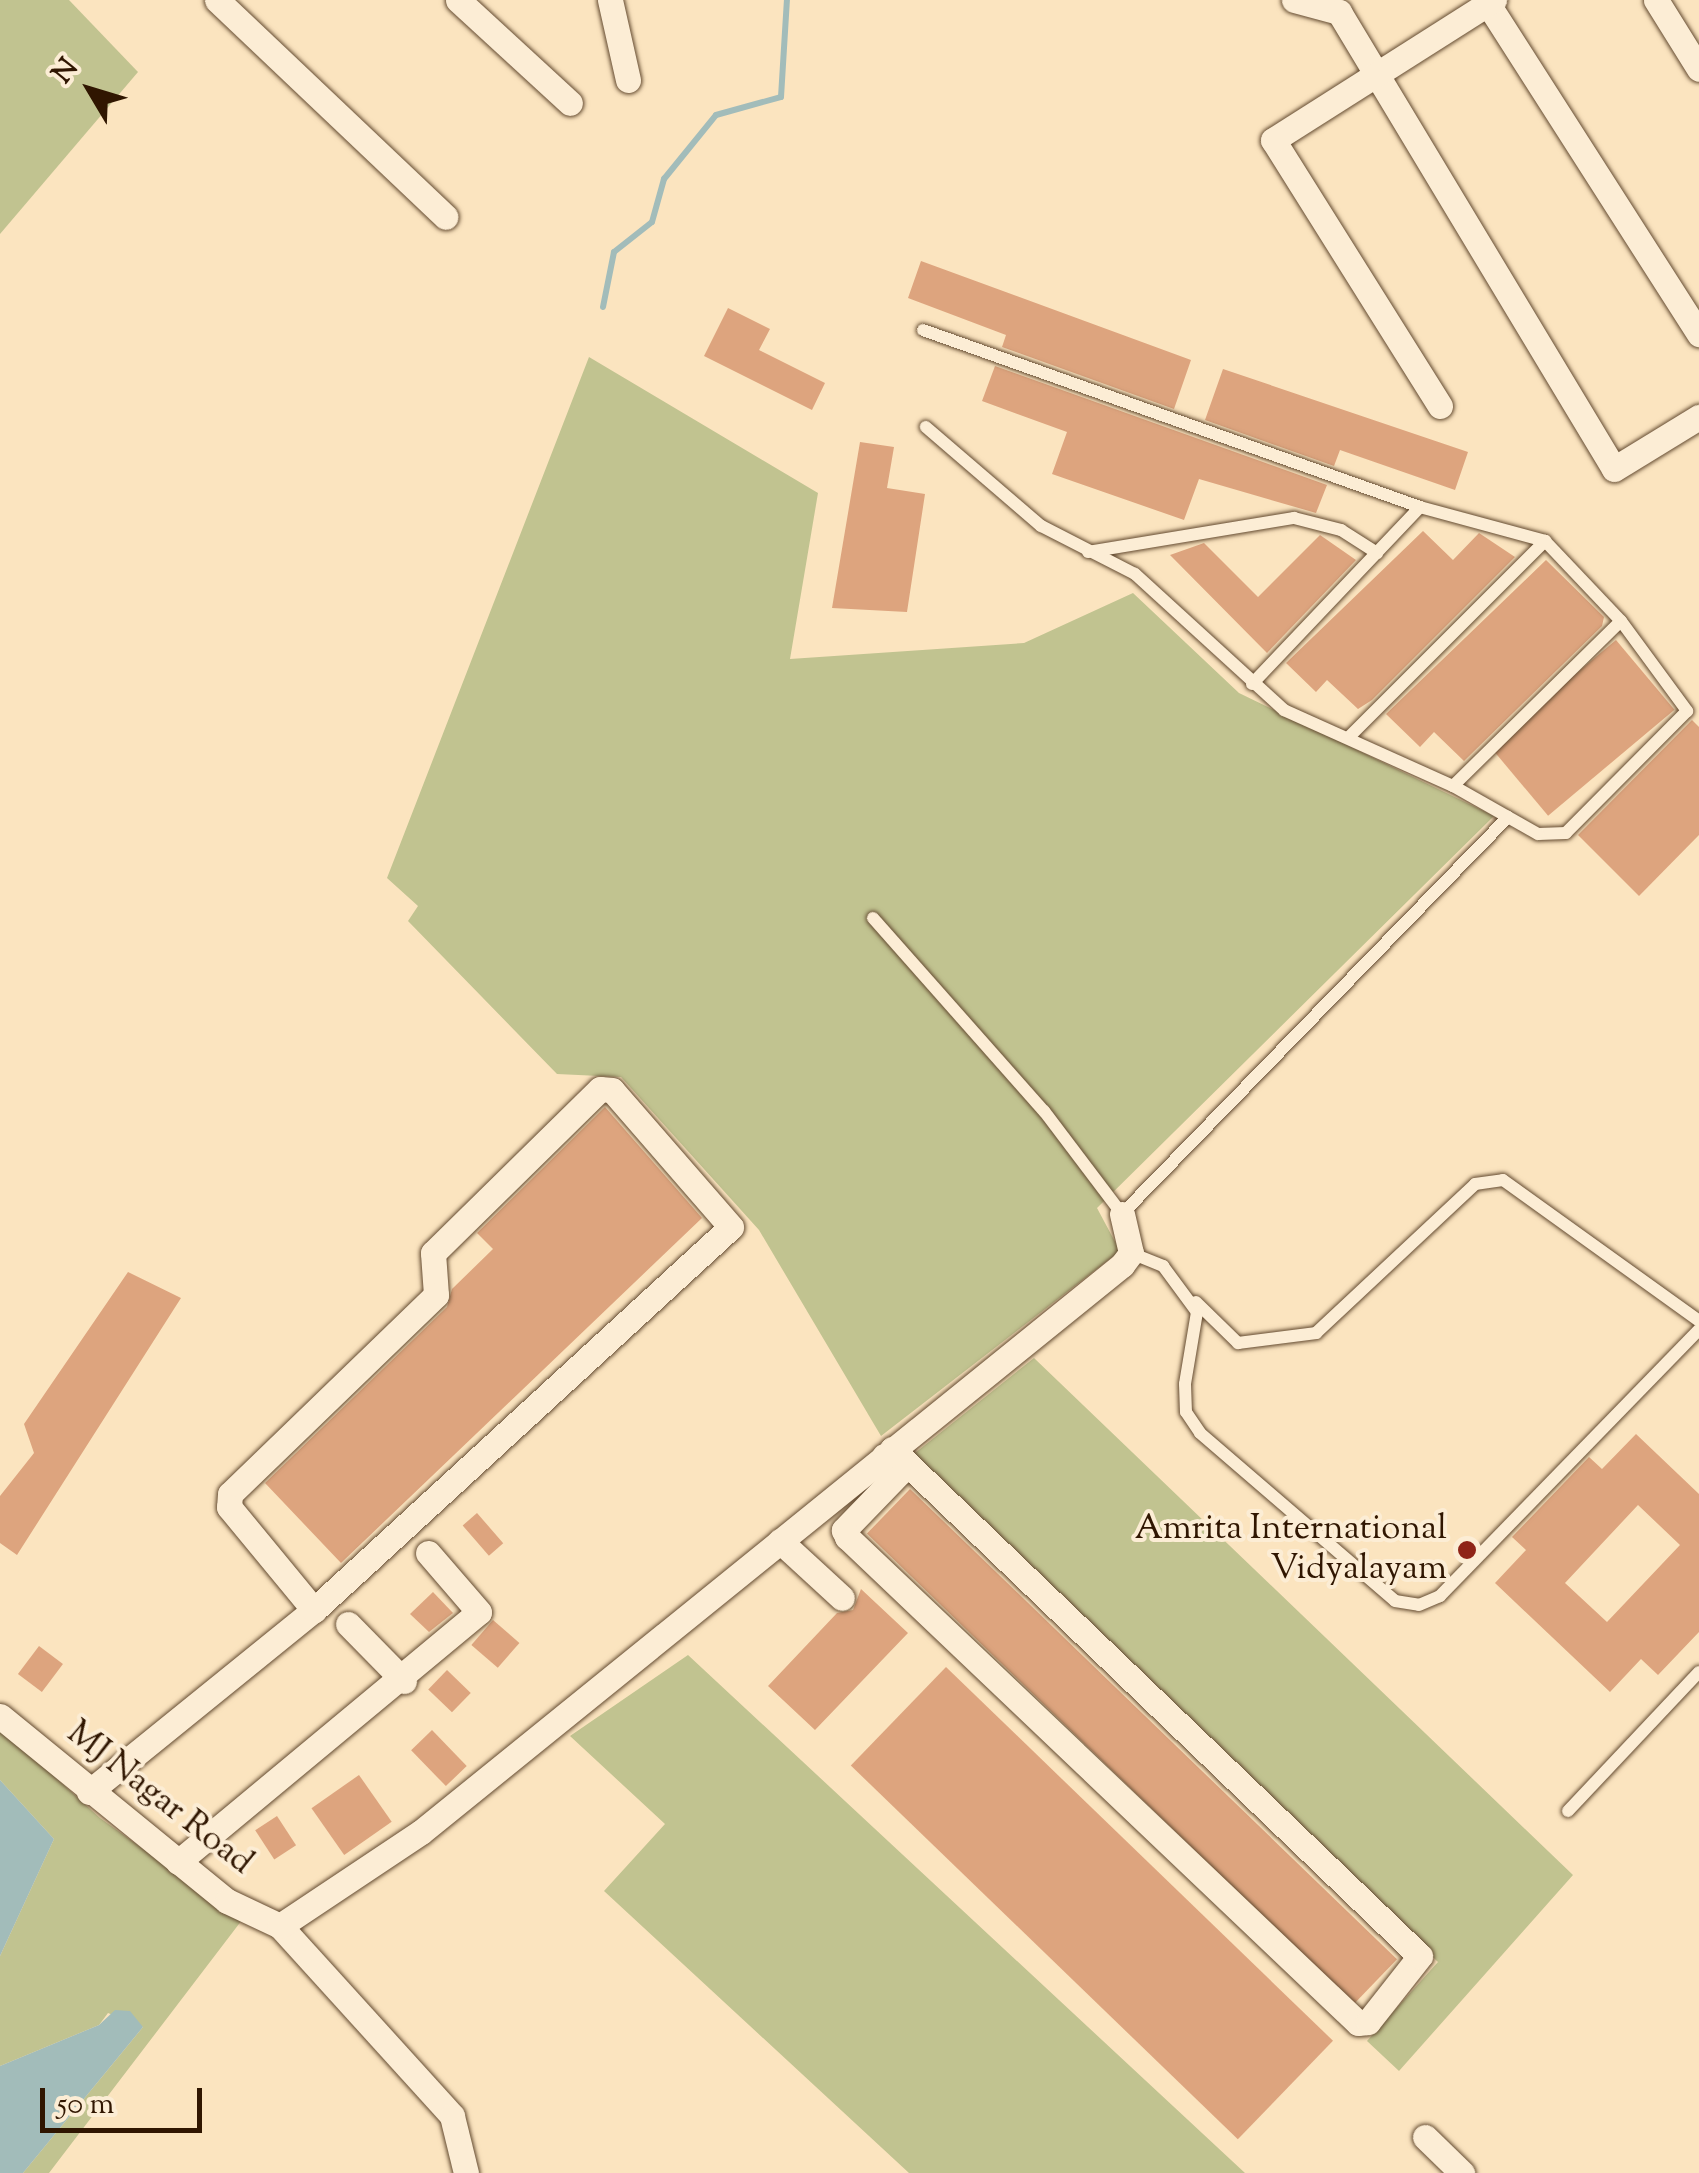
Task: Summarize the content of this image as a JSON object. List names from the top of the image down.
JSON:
{
  "streets": {
    "street": ["MJ Nagar Road"]
  },
  "places": ["Amrita International Vidyalayam"],
  "scale_bar": "50 m",
  "north": "top left"
}
